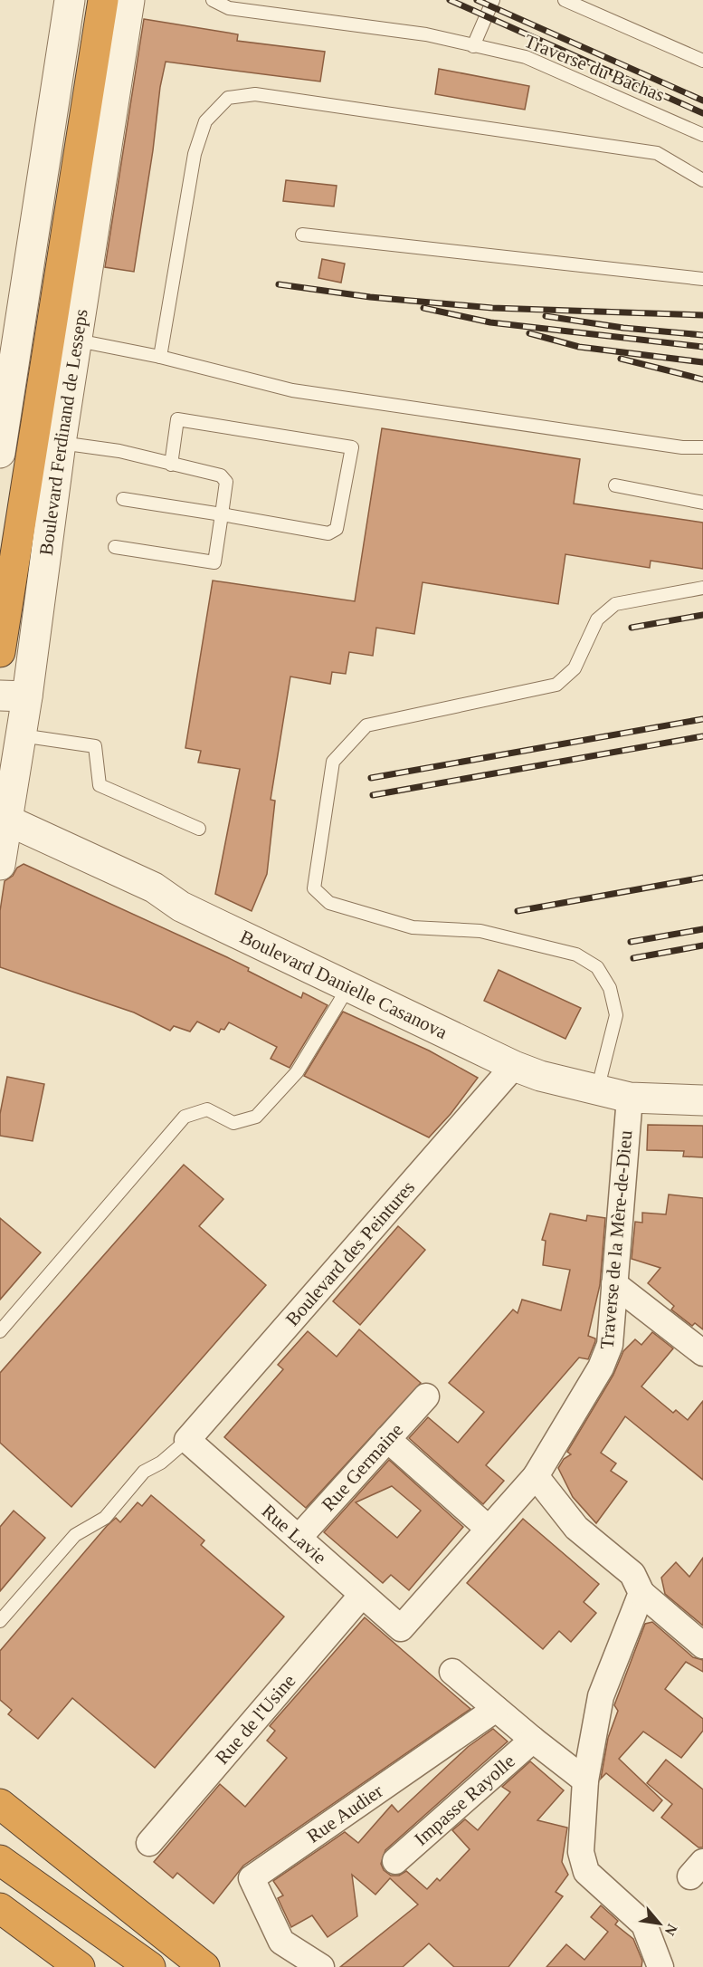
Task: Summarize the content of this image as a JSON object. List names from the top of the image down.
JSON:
{
  "streets": {
    "street": [
      "Boulevard Ferdinand de Lesseps",
      "Boulevard Danielle Casanova",
      "Traverse de la Mère-de-Dieu",
      "Boulevard des Peintures",
      "Rue Germaine",
      "Rue Lavie",
      "Rue de l'Usine",
      "Impasse Rayolle",
      "Rue Audier"
    ],
    "lane": ["Traverse du Bachas"]
  },
  "crossings": [
    ["Boulevard Ferdinand de Lesseps", "Boulevard Danielle Casanova"],
    ["Boulevard Danielle Casanova", "Traverse de la Mère-de-Dieu"],
    ["Boulevard Danielle Casanova", "Boulevard des Peintures"],
    ["Boulevard des Peintures", "Rue Lavie"],
    ["Rue Germaine", "Rue Lavie"],
    ["Rue Lavie", "Rue de l'Usine"]
  ],
  "north": "bottom right"
}
